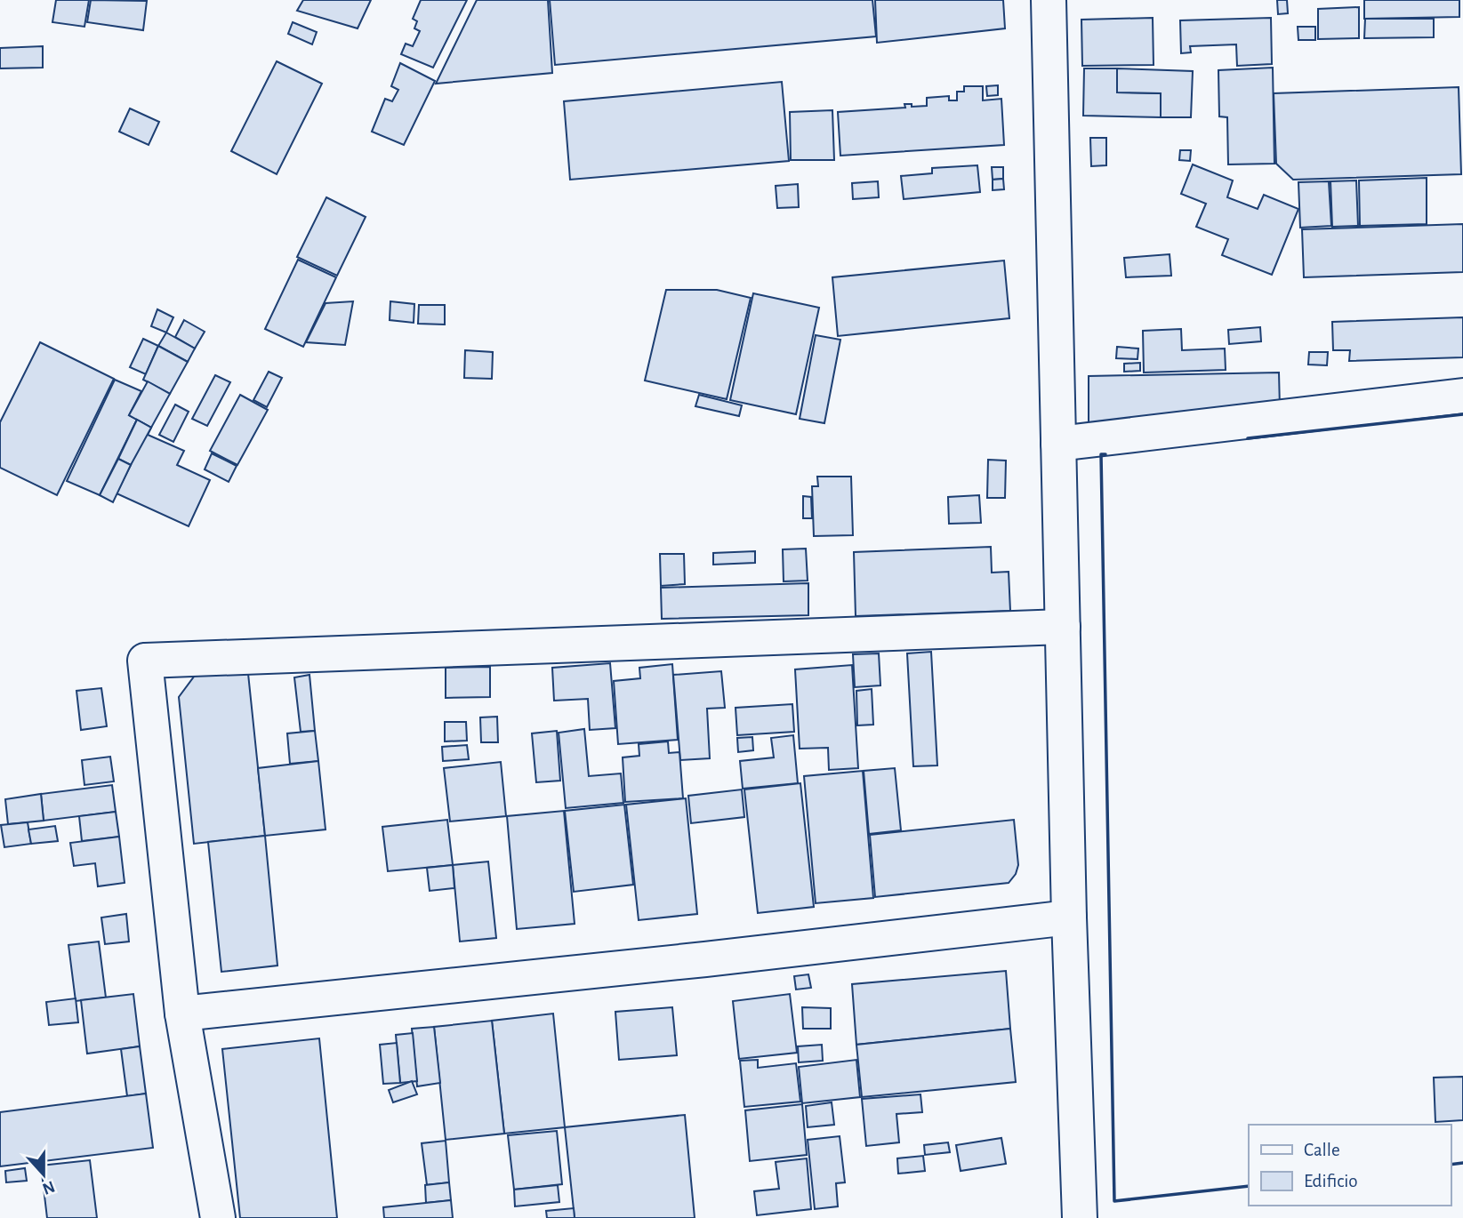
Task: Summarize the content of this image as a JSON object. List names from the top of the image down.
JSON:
{
  "legend": ["Calle", "Edificio"],
  "north": "bottom"
}
